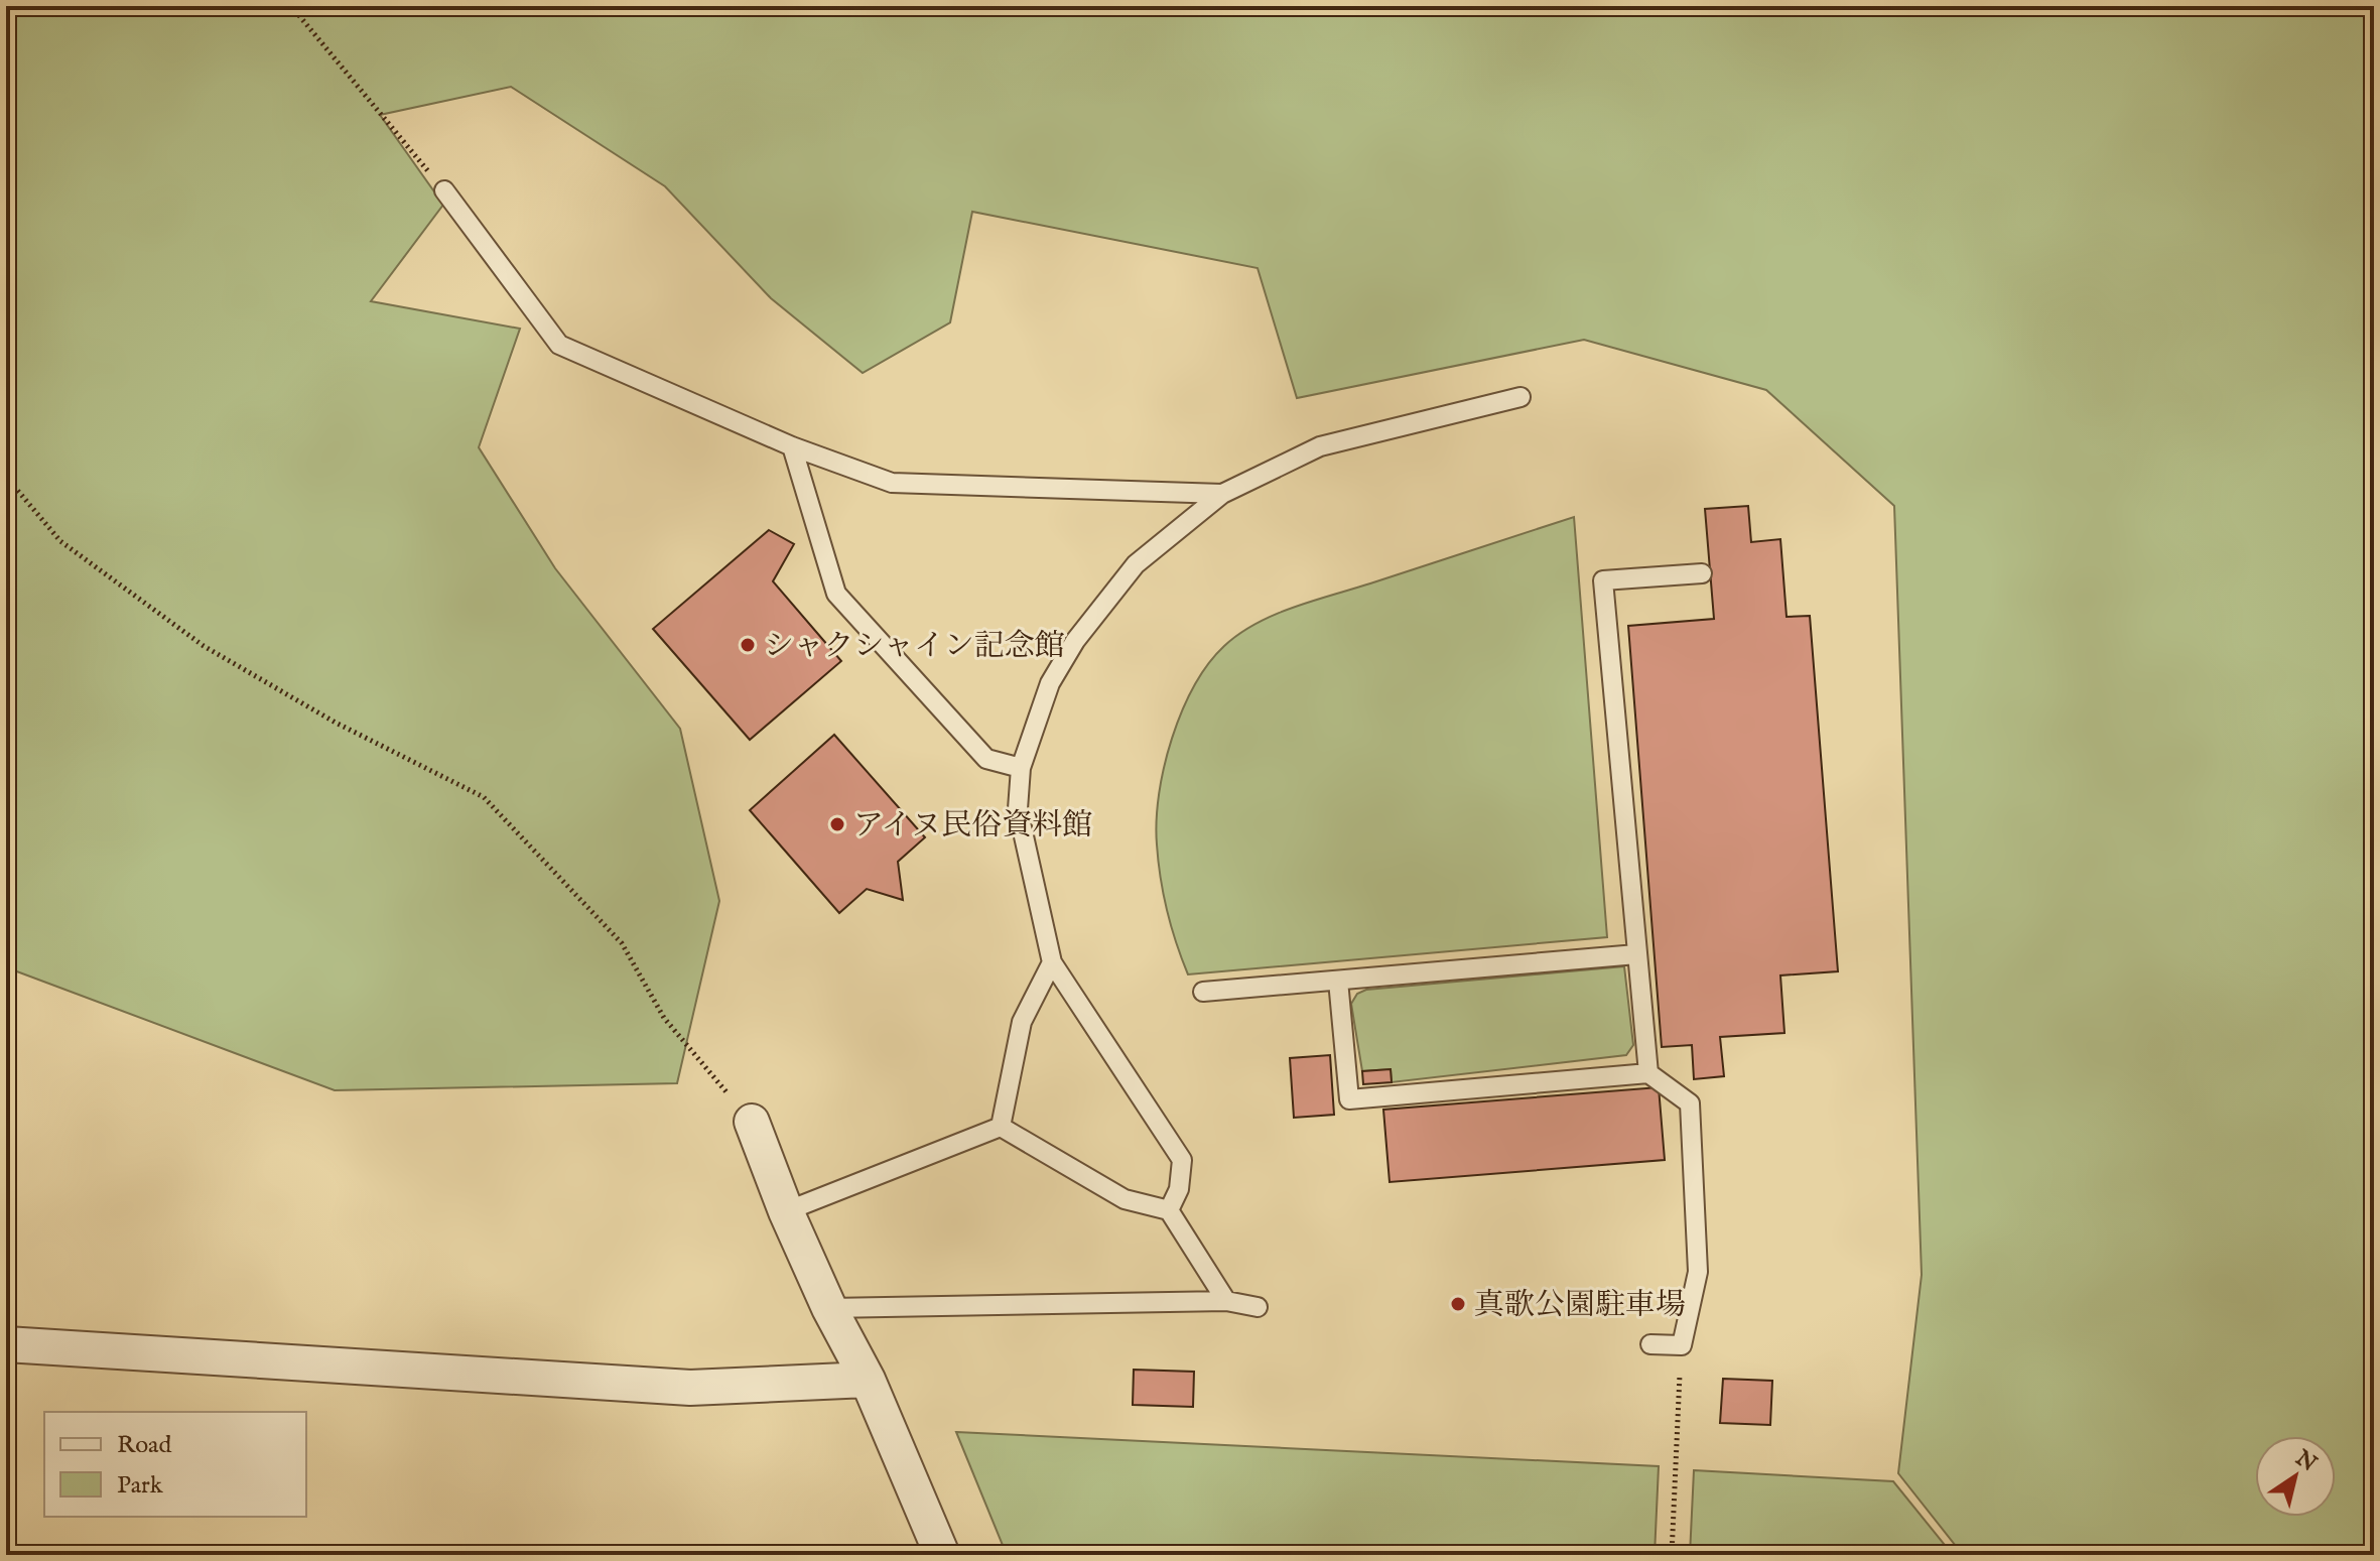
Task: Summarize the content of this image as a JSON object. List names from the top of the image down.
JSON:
{
  "places": ["シャクシャイン記念館", "アイヌ民俗資料館", "真歌公園駐車場"],
  "legend": ["Road", "Park"],
  "north": "top right"
}
